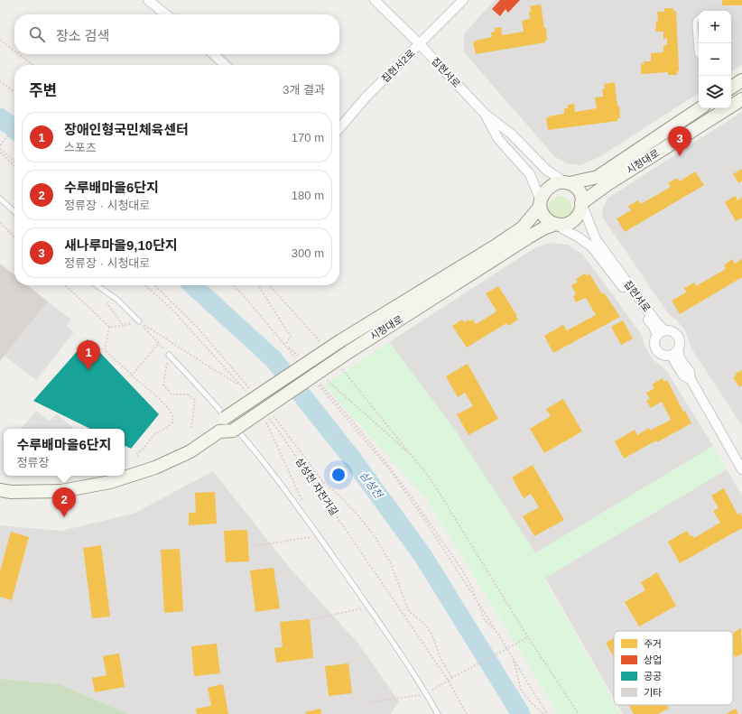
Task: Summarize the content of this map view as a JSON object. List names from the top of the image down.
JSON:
{
  "streets": {
    "street": ["집현서2로", "집현서로", "시청대로"],
    "path": ["삼성천 자전거길"]
  },
  "crossings": [
    ["집현서2로", "집현서로"],
    ["집현서로", "시청대로"]
  ],
  "water": ["삼성천"],
  "legend": [
    "주거",
    "상업",
    "공공",
    "기타"
  ],
  "page": {
    "map_buttons": ["+", "−"],
    "search": "장소 검색",
    "heading": ["주변", "3개 결과"],
    "list": [
      {
        "mark": "1",
        "name": "장애인형국민체육센터",
        "note": "스포츠",
        "value": "170 m"
      },
      {
        "mark": "2",
        "name": "수루배마을6단지",
        "note": "정류장 · 시청대로",
        "value": "180 m"
      },
      {
        "mark": "3",
        "name": "새나루마을9,10단지",
        "note": "정류장 · 시청대로",
        "value": "300 m"
      }
    ],
    "pins": ["3", "1", "2"],
    "popup": ["수루배마을6단지", "정류장"]
  }
}
